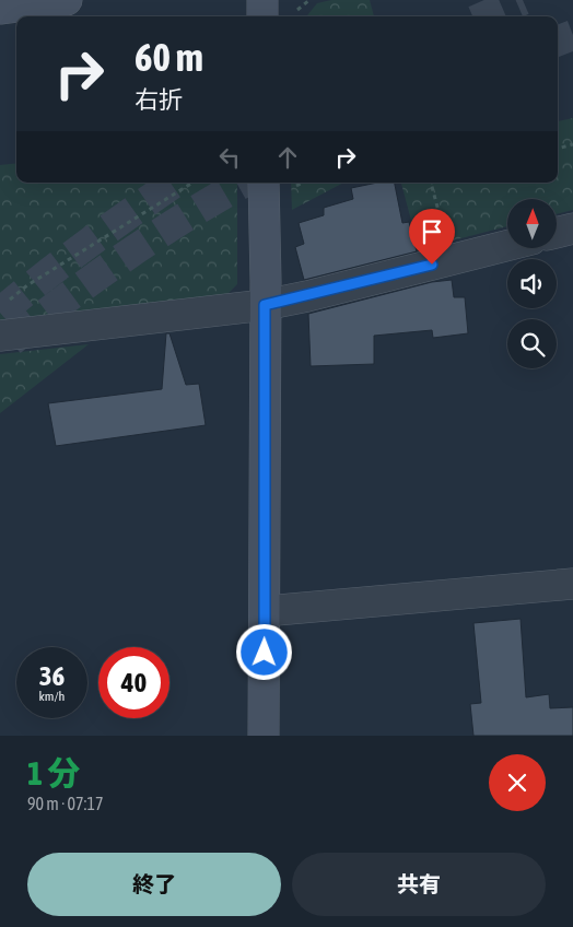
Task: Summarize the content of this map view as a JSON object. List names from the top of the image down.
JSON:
{
  "north": "top",
  "page": {
    "turn": ["60 m", "右折"],
    "speed": "36 km/h",
    "limit": "40",
    "heading": ["1 分", "90 m · 07:17"],
    "buttons": ["終了", "共有"]
  }
}
